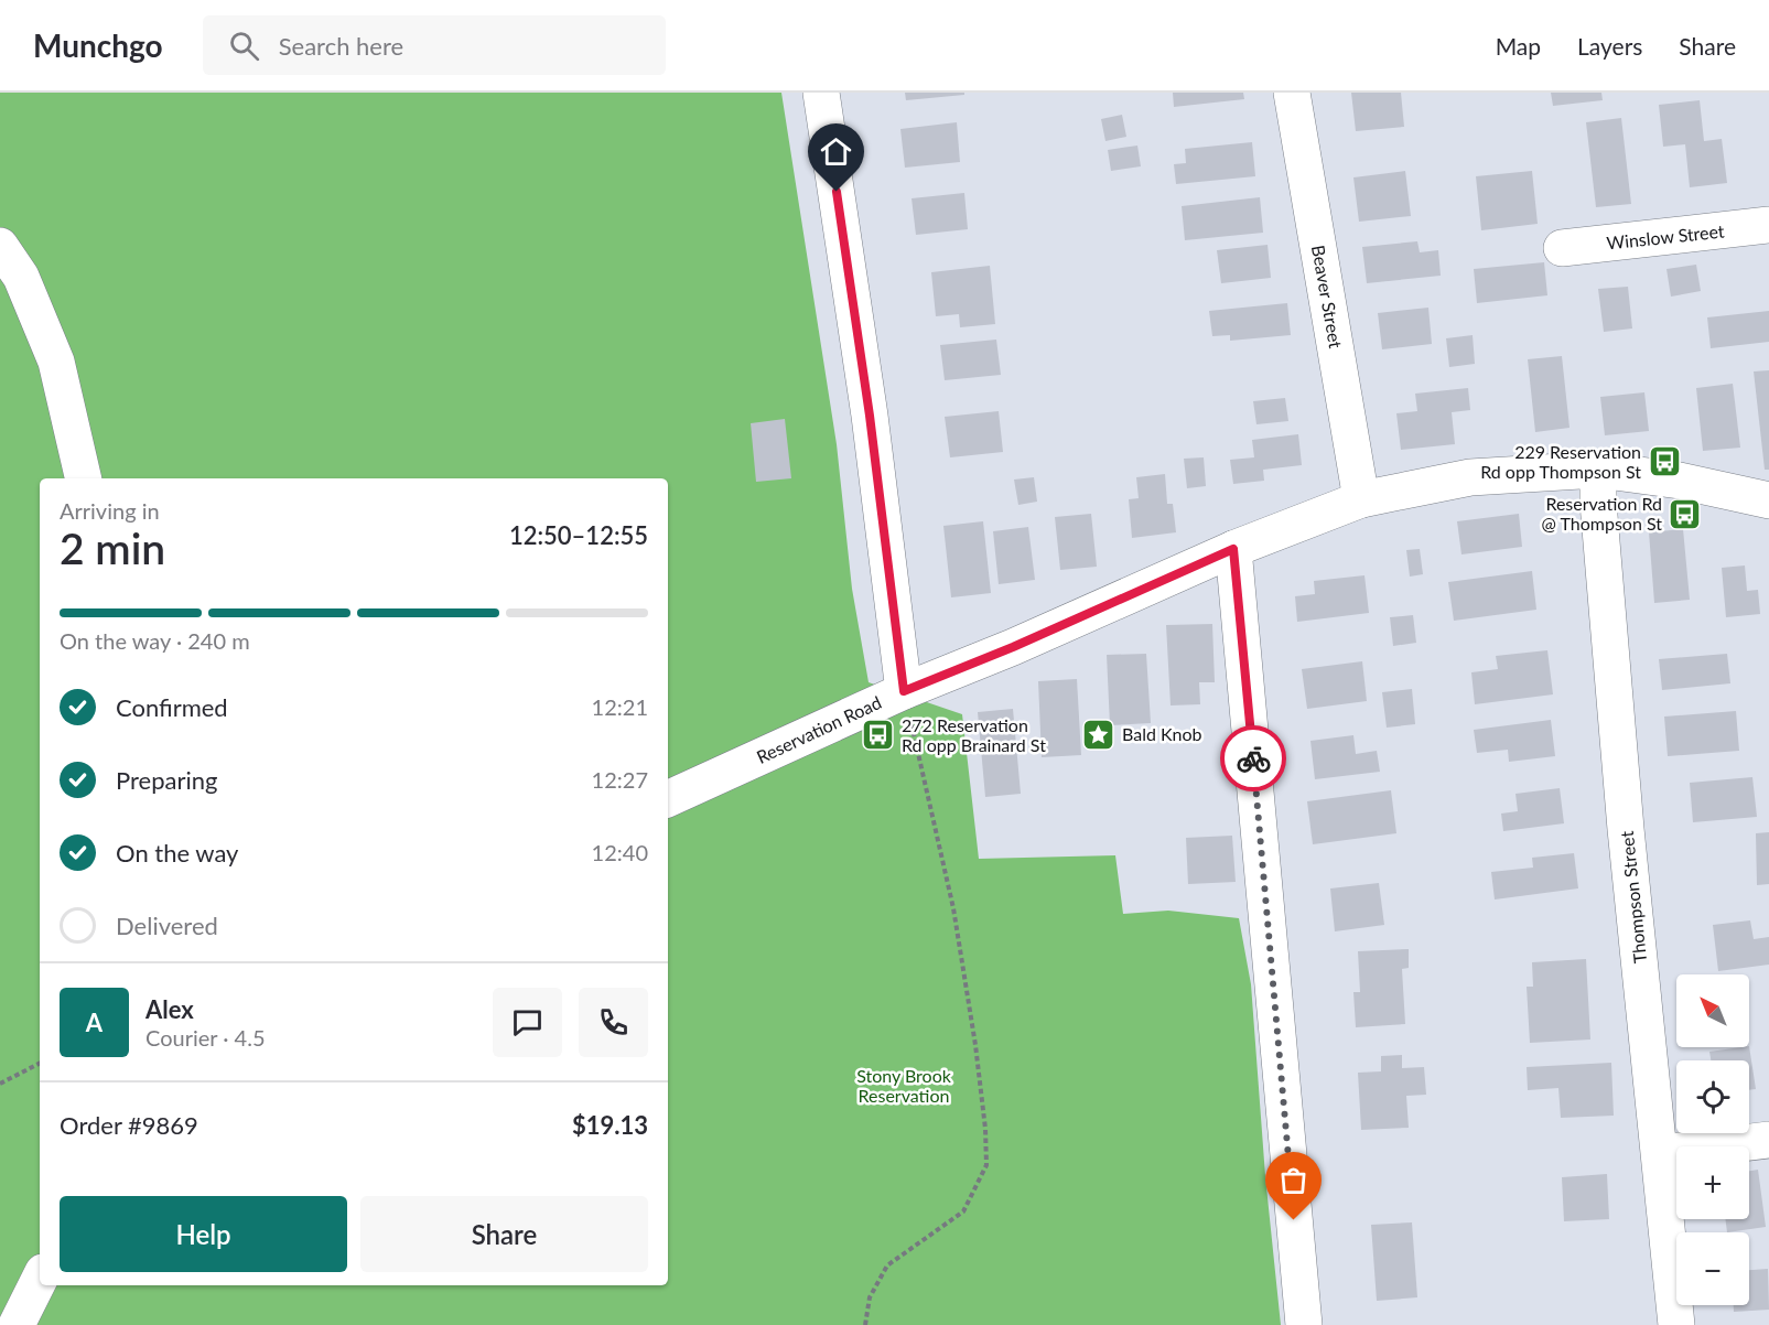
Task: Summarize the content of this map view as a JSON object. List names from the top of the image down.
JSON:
{
  "streets": {
    "street": [
      "Winslow Street",
      "Beaver Street",
      "Reservation Road",
      "Thompson Street"
    ]
  },
  "crossings": [
    ["Beaver Street", "Reservation Road"],
    ["Reservation Road", "Thompson Street"]
  ],
  "parks": ["Stony Brook Reservation"],
  "places": {
    "bus stop": ["229 Reservation Rd opp Thompson St", "Reservation Rd @ Thompson St", "272 Reservation Rd opp Brainard St"],
    "place": ["Bald Knob"]
  },
  "north": "top left",
  "page": {
    "header": "Munchgo",
    "search": "Search here",
    "nav": ["Map", "Layers", "Share"],
    "heading": ["2 min", "Arriving in", "12:50–12:55"],
    "panel": [
      "Alex",
      "Courier · 4.5",
      "Order #9869",
      "$19.13"
    ],
    "bar": "On the way · 240 m",
    "list": [
      ["Confirmed", "12:21"],
      ["Preparing", "12:27"],
      ["On the way", "12:40"],
      "Delivered"
    ],
    "map_buttons": ["+", "−"],
    "round": "A",
    "buttons": ["Help", "Share"]
  }
}
